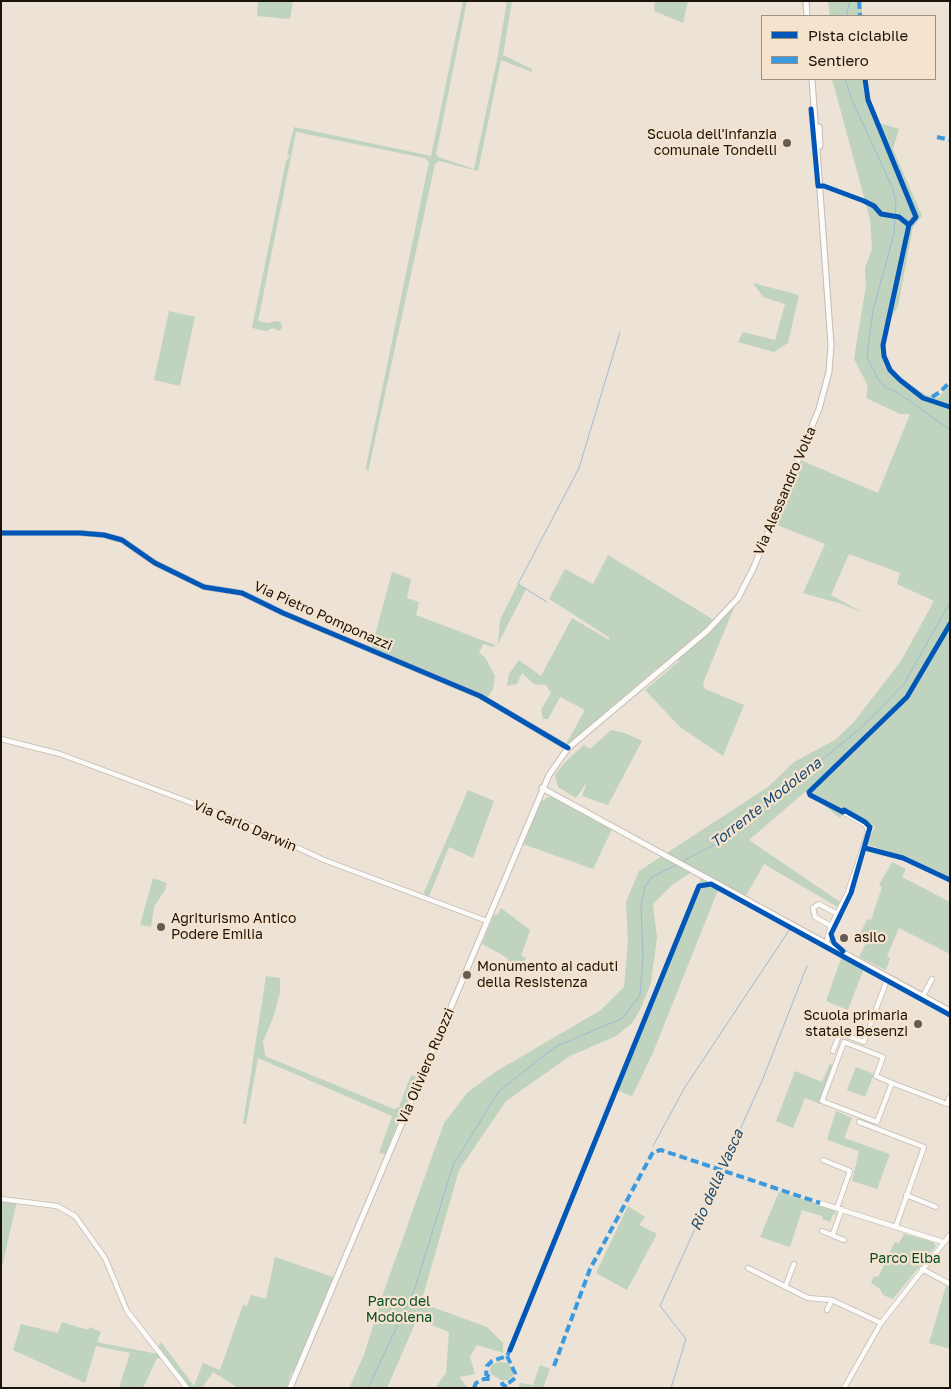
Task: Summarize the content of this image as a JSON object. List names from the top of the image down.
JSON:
{
  "streets": {
    "street": [
      "Via Alessandro Volta",
      "Via Pietro Pomponazzi",
      "Via Carlo Darwin",
      "Via Oliviero Ruozzi"
    ]
  },
  "crossings": [
    ["Via Alessandro Volta", "Via Pietro Pomponazzi"],
    ["Via Alessandro Volta", "Via Oliviero Ruozzi"],
    ["Via Pietro Pomponazzi", "Via Oliviero Ruozzi"],
    ["Via Carlo Darwin", "Via Oliviero Ruozzi"]
  ],
  "water": ["Torrente Modolena", "Rio della Vasca"],
  "parks": ["Parco Elba", "Parco del Modolena"],
  "places": [
    "Scuola dell'infanzia comunale Tondelli",
    "Agriturismo Antico Podere Emilia",
    "asilo",
    "Monumento ai caduti della Resistenza",
    "Scuola primaria statale Besenzi"
  ],
  "legend": ["Pista ciclabile", "Sentiero"]
}
